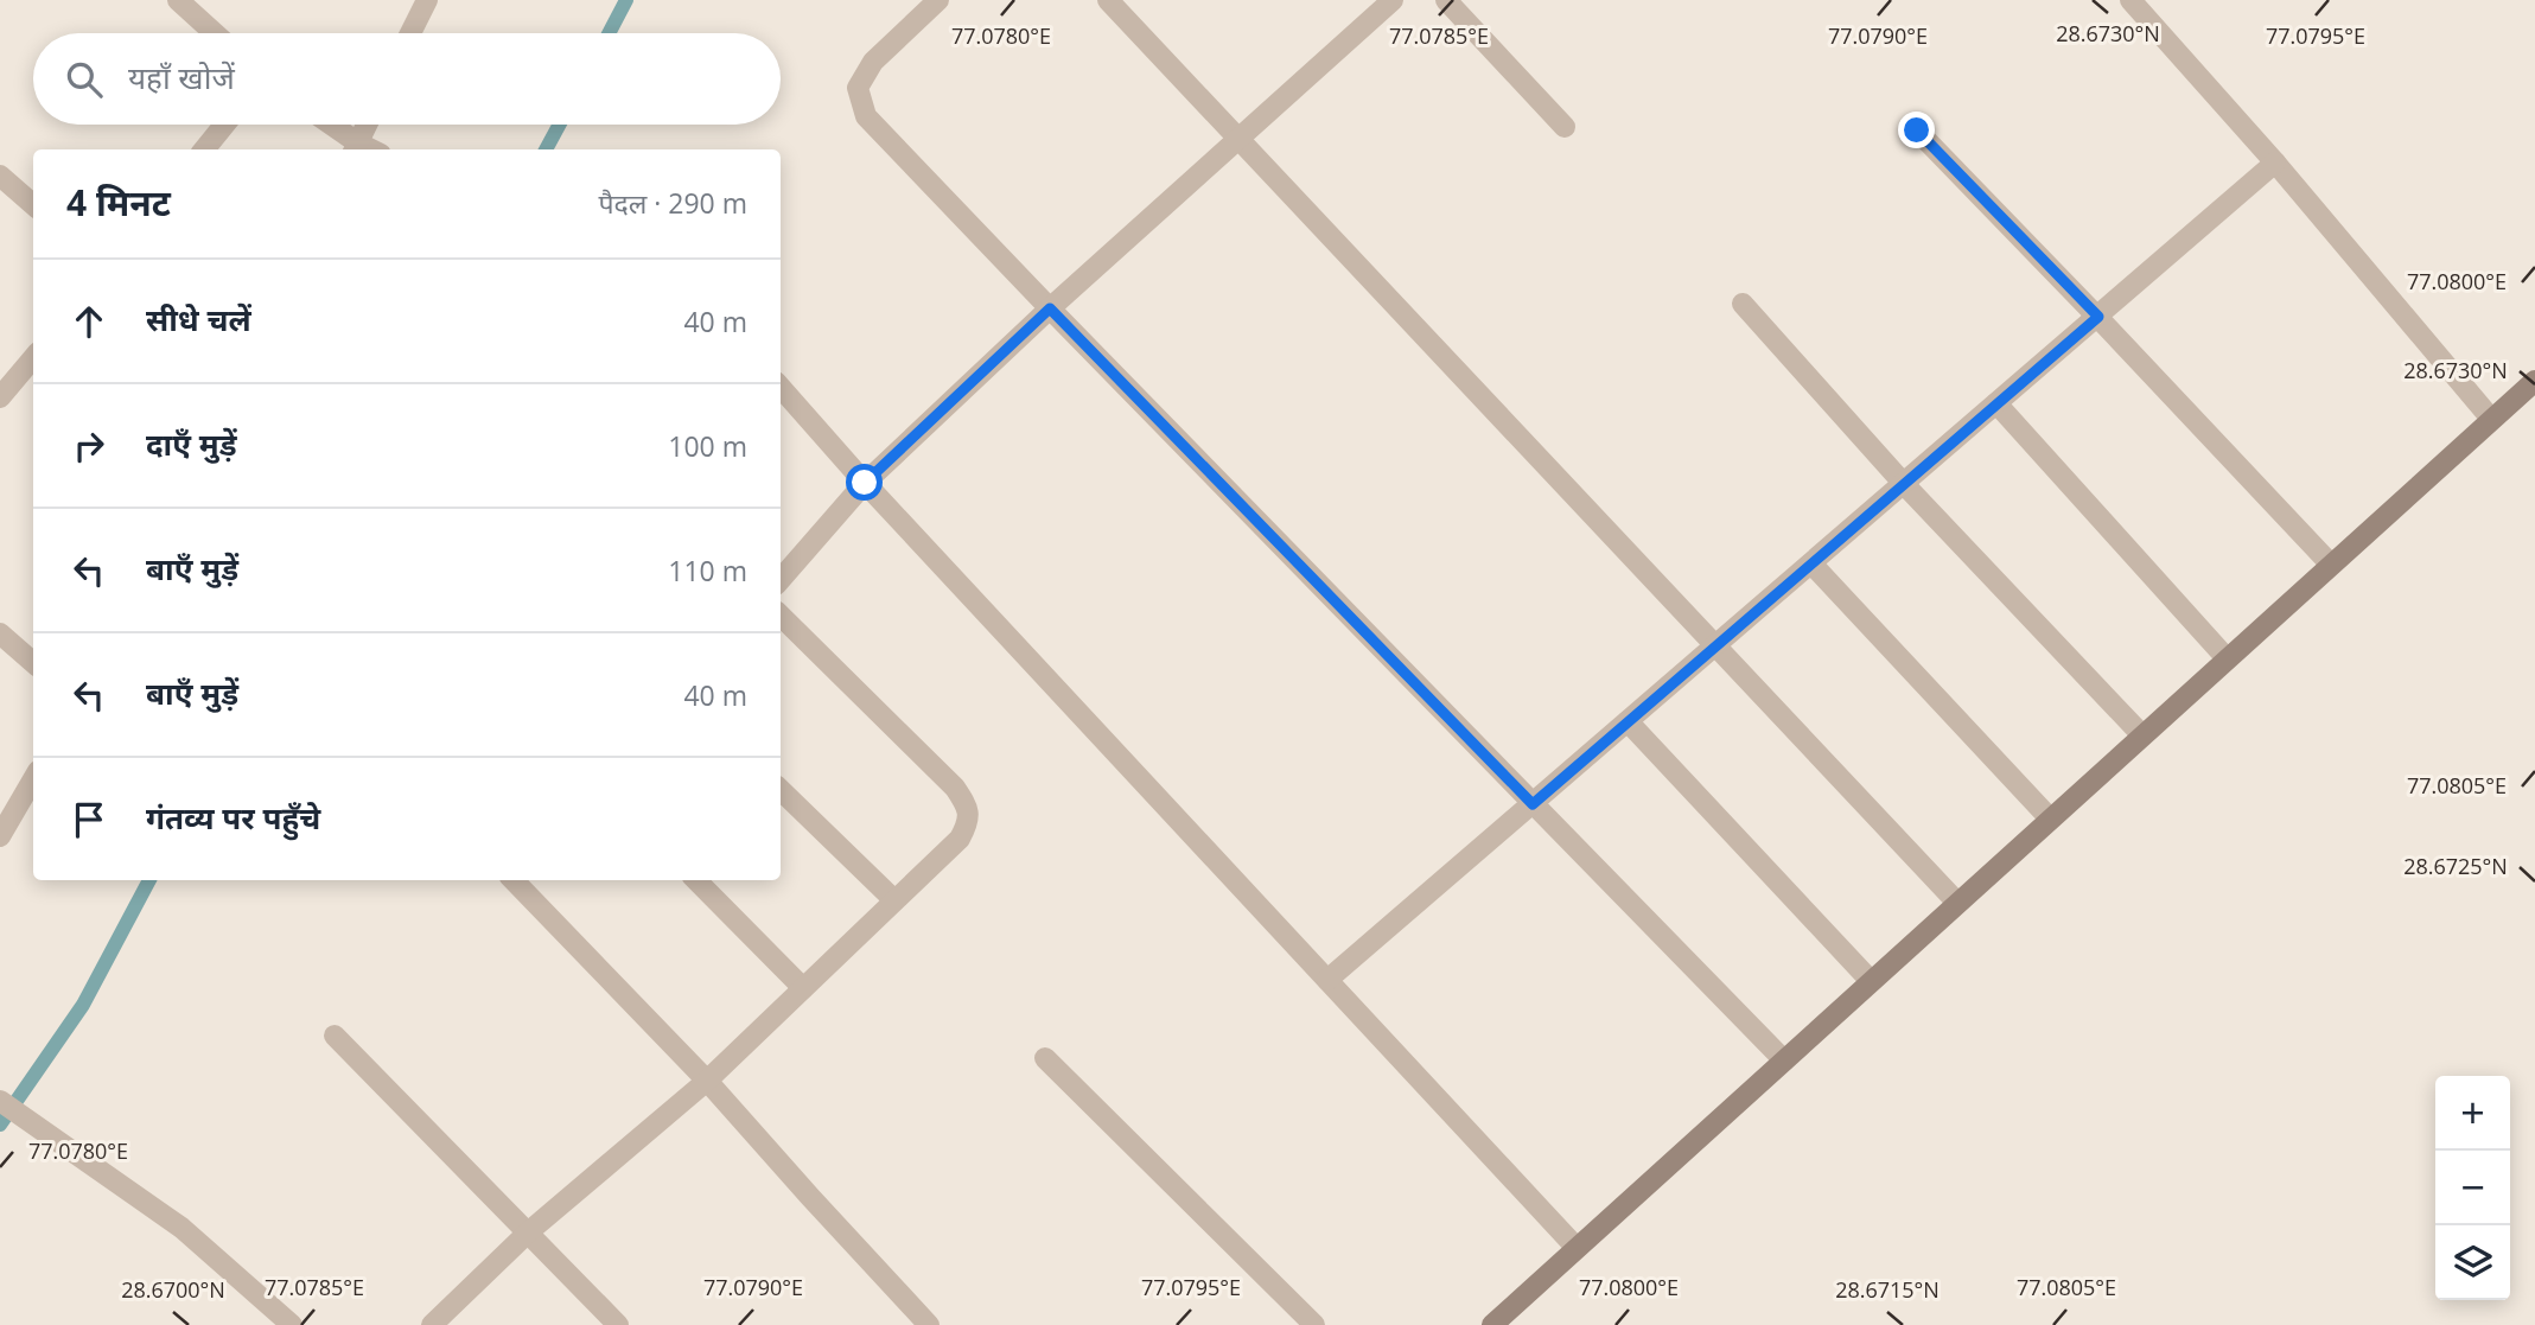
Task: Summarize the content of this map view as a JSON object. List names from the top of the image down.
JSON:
{
  "page": {
    "search": "यहाँ खोजें",
    "heading": ["4 मिनट", "पैदल · 290 m"],
    "list": [
      ["सीधे चलें", "40 m"],
      ["दाएँ मुड़ें", "100 m"],
      ["बाएँ मुड़ें", "110 m"],
      ["बाएँ मुड़ें", "40 m"],
      "गंतव्य पर पहुँचे"
    ],
    "map_buttons": ["+", "−"]
  },
  "coordinates": [
    "28.6730°N",
    "77.0785°E",
    "77.0790°E",
    "77.0795°E",
    "77.0780°E",
    "77.0800°E",
    "77.0805°E",
    "28.6725°N",
    "28.6700°N",
    "28.6715°N"
  ]
}
